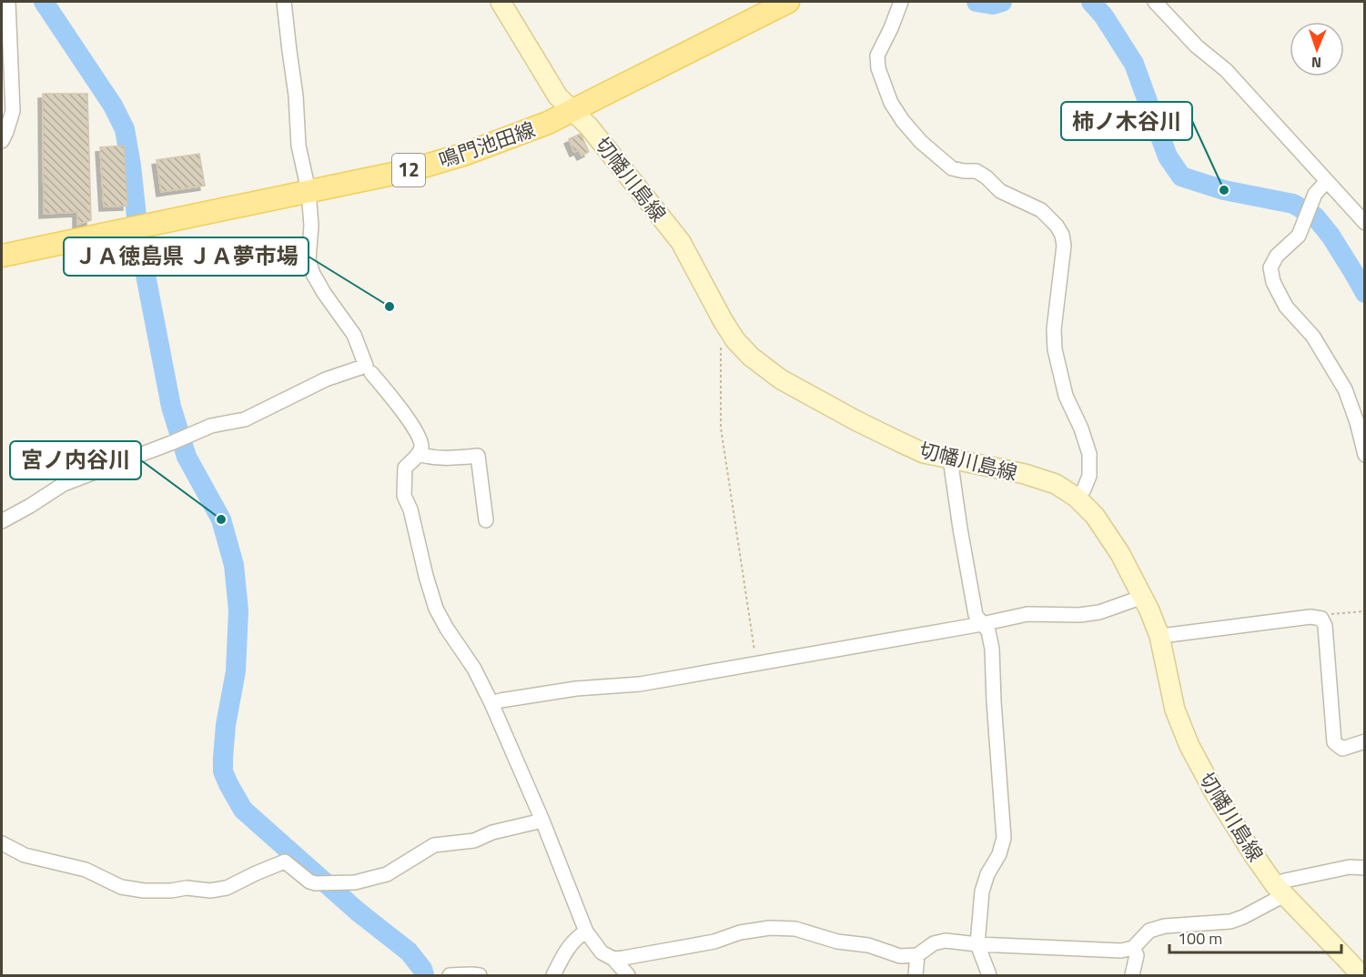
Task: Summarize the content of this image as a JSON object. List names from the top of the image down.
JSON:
{
  "streets": {
    "main road": ["鳴門池田線", "12", "切幡川島線"]
  },
  "crossings": [
    ["鳴門池田線", "切幡川島線"]
  ],
  "places": ["柿ノ木谷川", "ＪＡ徳島県 ＪＡ夢市場", "宮ノ内谷川"],
  "scale_bar": "100 m",
  "north": "bottom"
}
